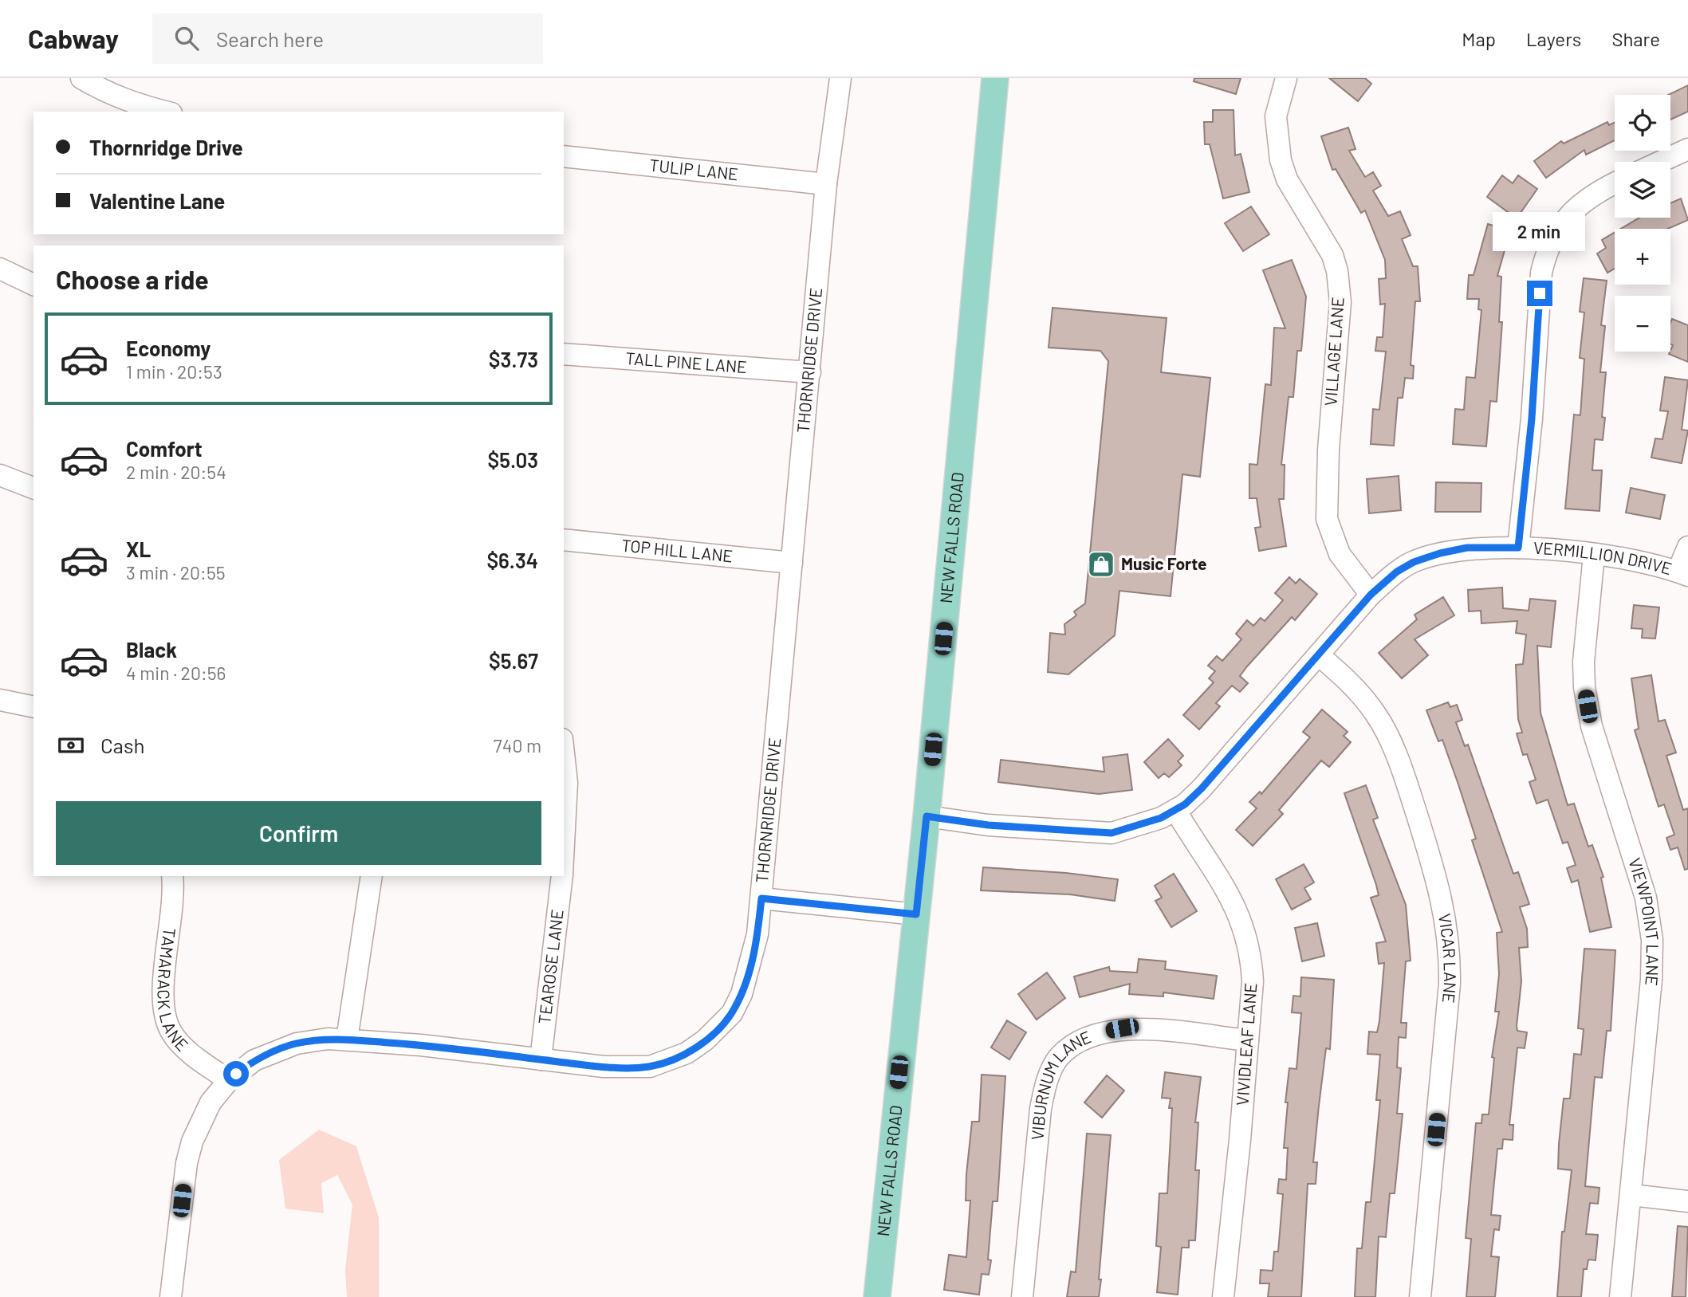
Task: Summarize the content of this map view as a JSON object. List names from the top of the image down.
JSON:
{
  "streets": {
    "main road": ["NEW FALLS ROAD"],
    "street": [
      "TULIP LANE",
      "VILLAGE LANE",
      "THORNRIDGE DRIVE",
      "TALL PINE LANE",
      "TOP HILL LANE",
      "VERMILLION DRIVE",
      "VIEWPOINT LANE",
      "VICAR LANE",
      "TEAROSE LANE",
      "TAMARACK LANE",
      "VIVIDLEAF LANE",
      "VIBURNUM LANE"
    ]
  },
  "crossings": [
    ["TULIP LANE", "THORNRIDGE DRIVE"],
    ["VILLAGE LANE", "VERMILLION DRIVE"],
    ["THORNRIDGE DRIVE", "TALL PINE LANE"],
    ["THORNRIDGE DRIVE", "TOP HILL LANE"],
    ["THORNRIDGE DRIVE", "TEAROSE LANE"],
    ["THORNRIDGE DRIVE", "TAMARACK LANE"],
    ["NEW FALLS ROAD", "VERMILLION DRIVE"],
    ["VERMILLION DRIVE", "VIEWPOINT LANE"],
    ["VERMILLION DRIVE", "VICAR LANE"],
    ["VERMILLION DRIVE", "VIVIDLEAF LANE"],
    ["VIVIDLEAF LANE", "VIBURNUM LANE"]
  ],
  "places": {
    "shop": ["Music Forte"]
  },
  "page": {
    "header": "Cabway",
    "search": "Search here",
    "nav": ["Map", "Layers", "Share"],
    "map_buttons": ["+", "−"],
    "banner": ["Thornridge Drive", "Valentine Lane"],
    "bubble": "2 min",
    "heading": "Choose a ride",
    "list": [
      {
        "name": "Economy",
        "note": "1 min · 20:53",
        "value": "$3.73"
      },
      {
        "name": "Comfort",
        "note": "2 min · 20:54",
        "value": "$5.03"
      },
      {
        "name": "XL",
        "note": "3 min · 20:55",
        "value": "$6.34"
      },
      {
        "name": "Black",
        "note": "4 min · 20:56",
        "value": "$5.67"
      }
    ],
    "pay": ["Cash", "740 m"],
    "buttons": "Confirm"
  }
}
